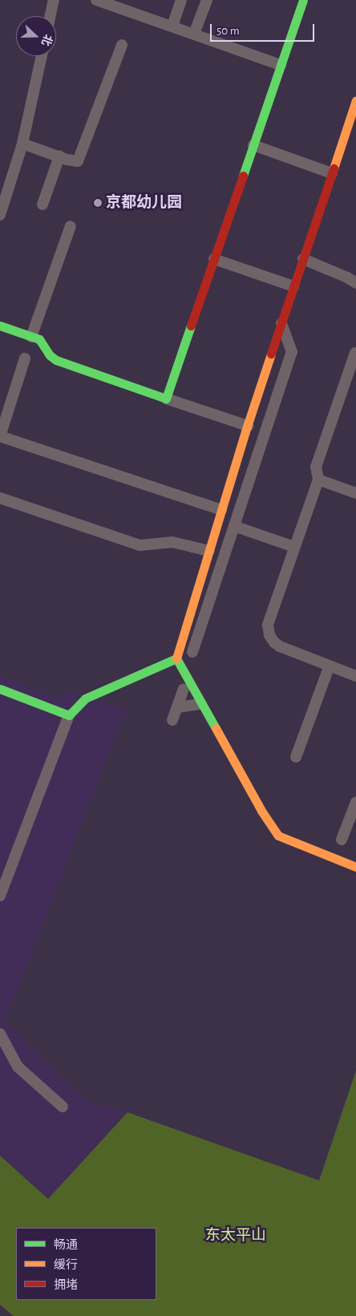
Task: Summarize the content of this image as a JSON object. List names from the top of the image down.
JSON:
{
  "parks": ["东太平山"],
  "places": ["京都幼儿园"],
  "legend": ["畅通", "缓行", "拥堵"],
  "scale_bar": "50 m",
  "north": "right"
}
